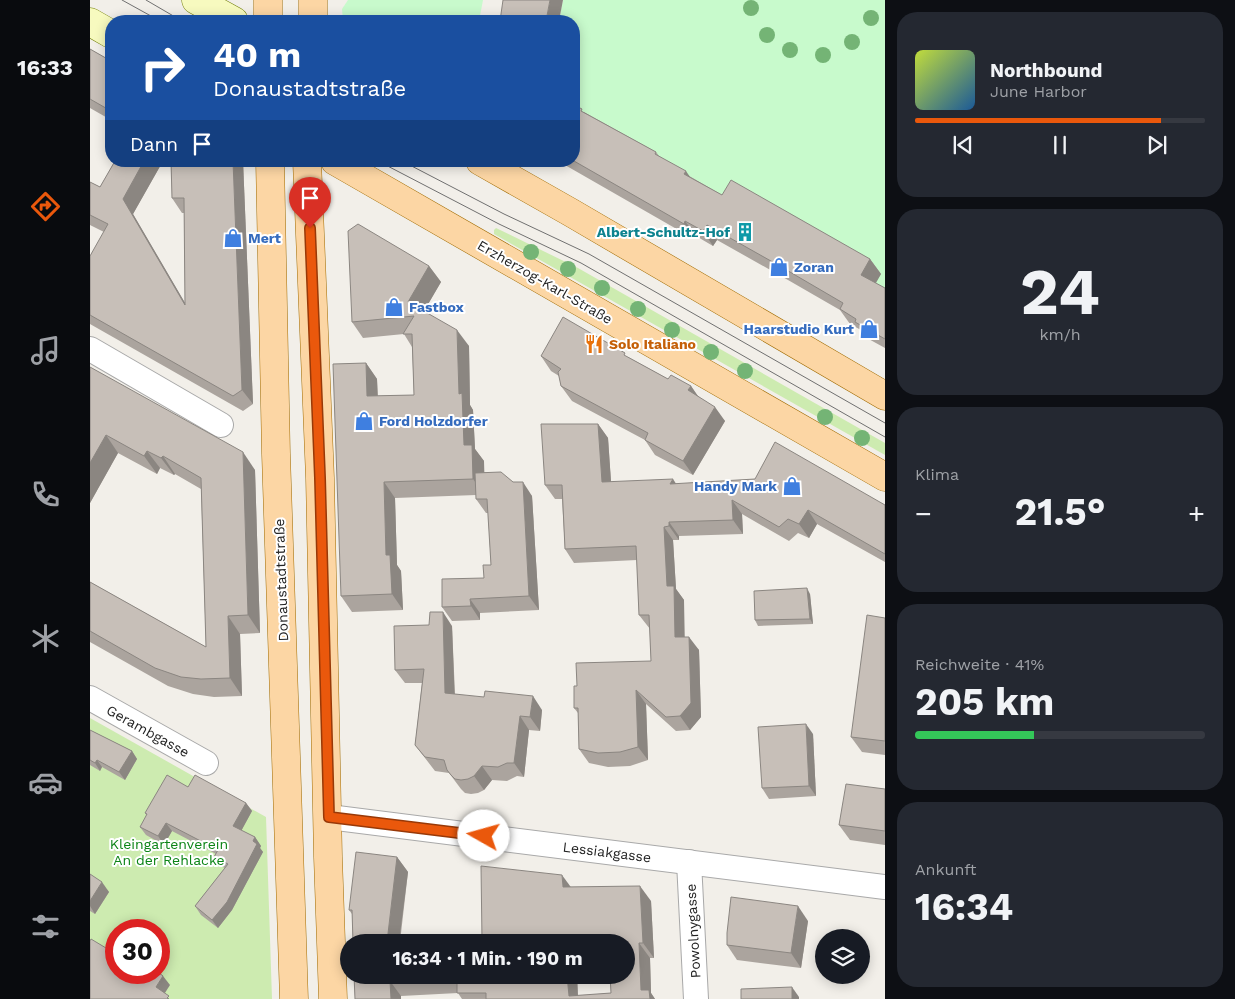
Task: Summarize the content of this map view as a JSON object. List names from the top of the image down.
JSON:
{
  "streets": {
    "main road": ["Erzherzog-Karl-Straße", "Donaustadtstraße"],
    "street": ["Gerambgasse", "Lessiakgasse", "Powolnygasse"]
  },
  "crossings": [
    ["Lessiakgasse", "Powolnygasse"]
  ],
  "parks": ["Kleingartenverein An der Rehlacke"],
  "places": {
    "building": ["Albert-Schultz-Hof"],
    "shop": [
      "Mert",
      "Zoran",
      "Fastbox",
      "Haarstudio Kurt",
      "Ford Holzdorfer",
      "Handy Mark"
    ],
    "restaurant": ["Solo Italiano"]
  },
  "page": {
    "tabs": "16:33",
    "turn": ["40 m", "Donaustadtstraße"],
    "song": ["Northbound", "June Harbor"],
    "then": "Dann",
    "tile": [
      ["24", "km/h"],
      "Klima",
      ["Reichweite · 41%", "205 km"],
      ["Ankunft", "16:34"]
    ],
    "heat": ["−", "21.5°", "+"],
    "limit": "30",
    "trip": "16:34 · 1 Min. · 190 m"
  }
}
